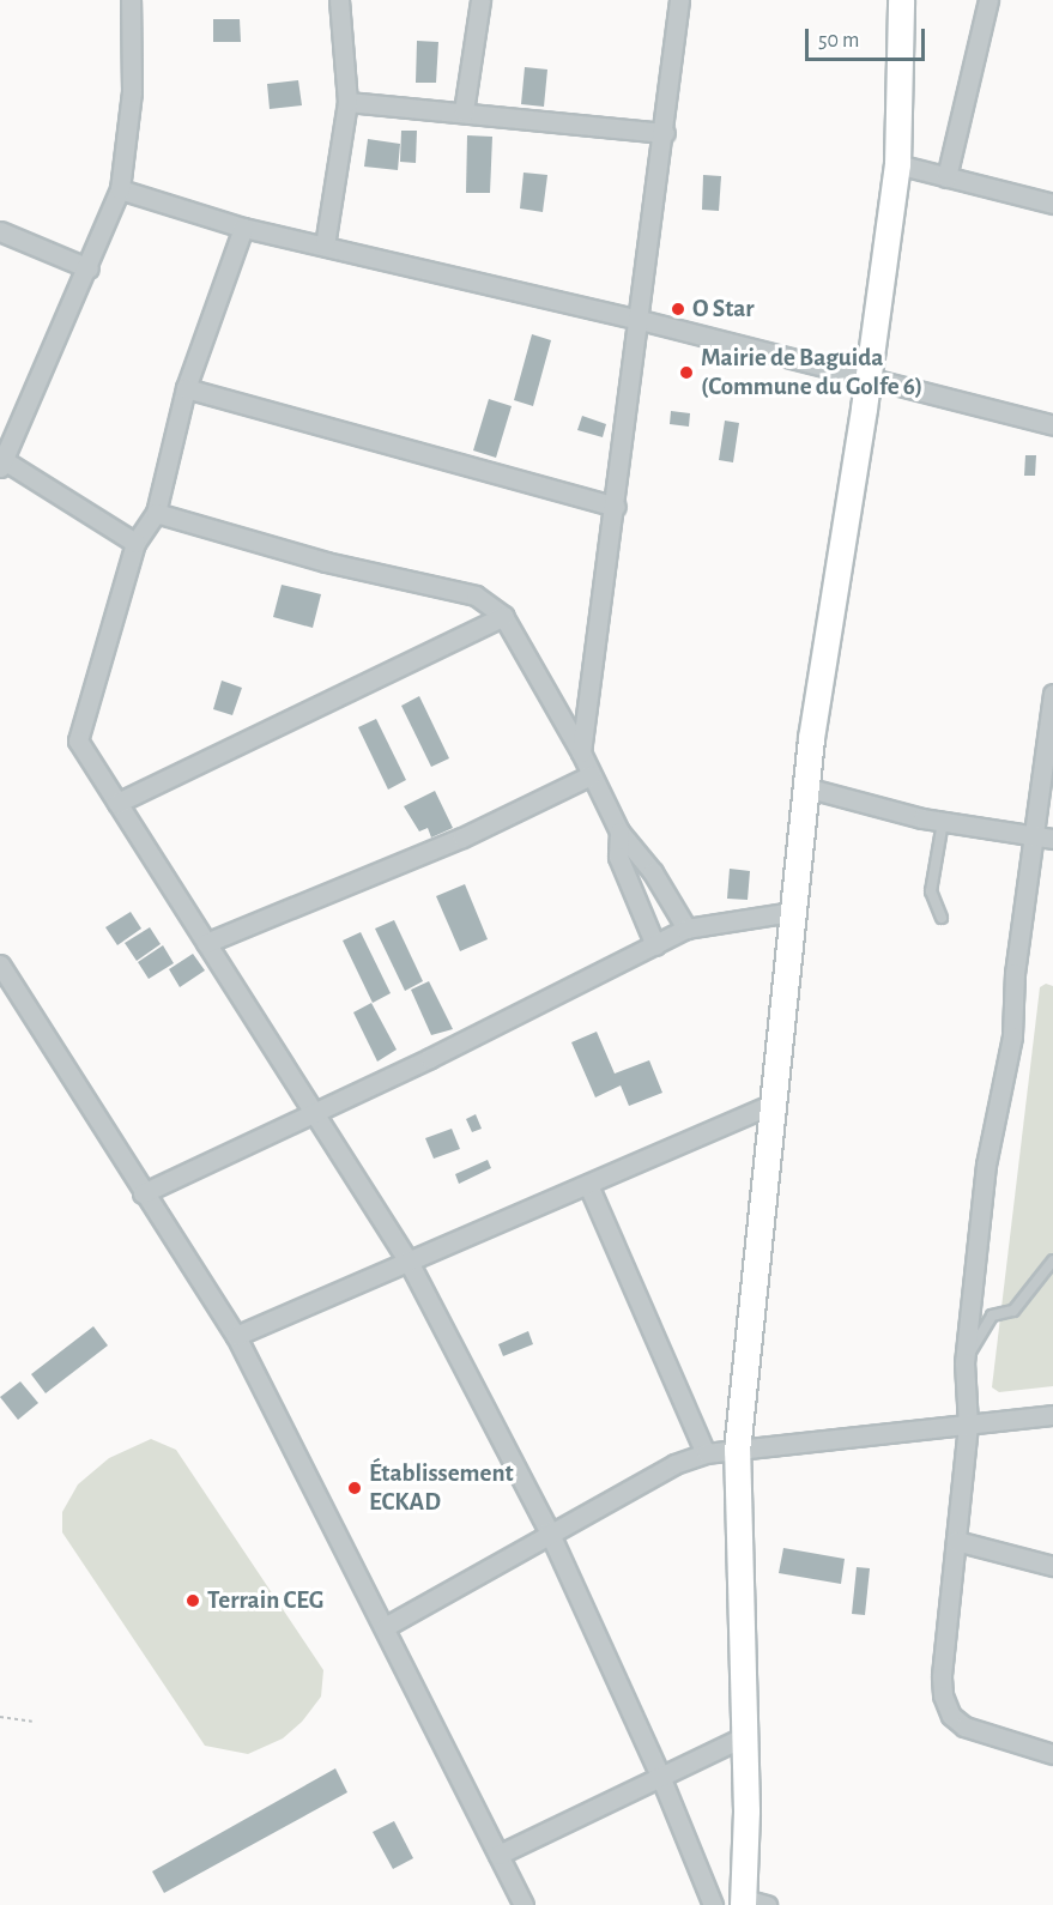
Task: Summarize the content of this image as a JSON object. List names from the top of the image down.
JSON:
{
  "places": [
    "O Star",
    "Mairie de Baguida (Commune du Golfe 6)",
    "Établissement ECKAD",
    "Terrain CEG"
  ],
  "scale_bar": "50 m"
}
